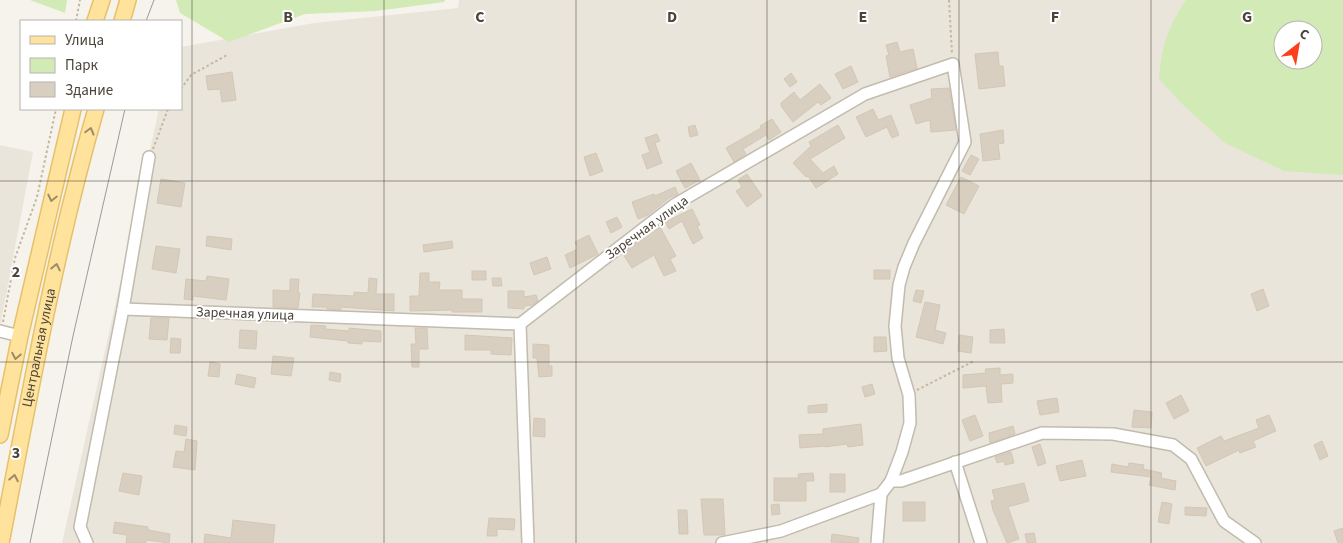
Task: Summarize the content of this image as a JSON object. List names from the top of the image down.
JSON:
{
  "streets": {
    "main road": ["Центральная улица"],
    "street": ["Заречная улица"]
  },
  "legend": ["Улица", "Парк", "Здание"],
  "north": "top right",
  "grid": {
    "columns": [
      "B",
      "C",
      "D",
      "E",
      "F",
      "G"
    ],
    "rows": ["2", "3"]
  }
}
